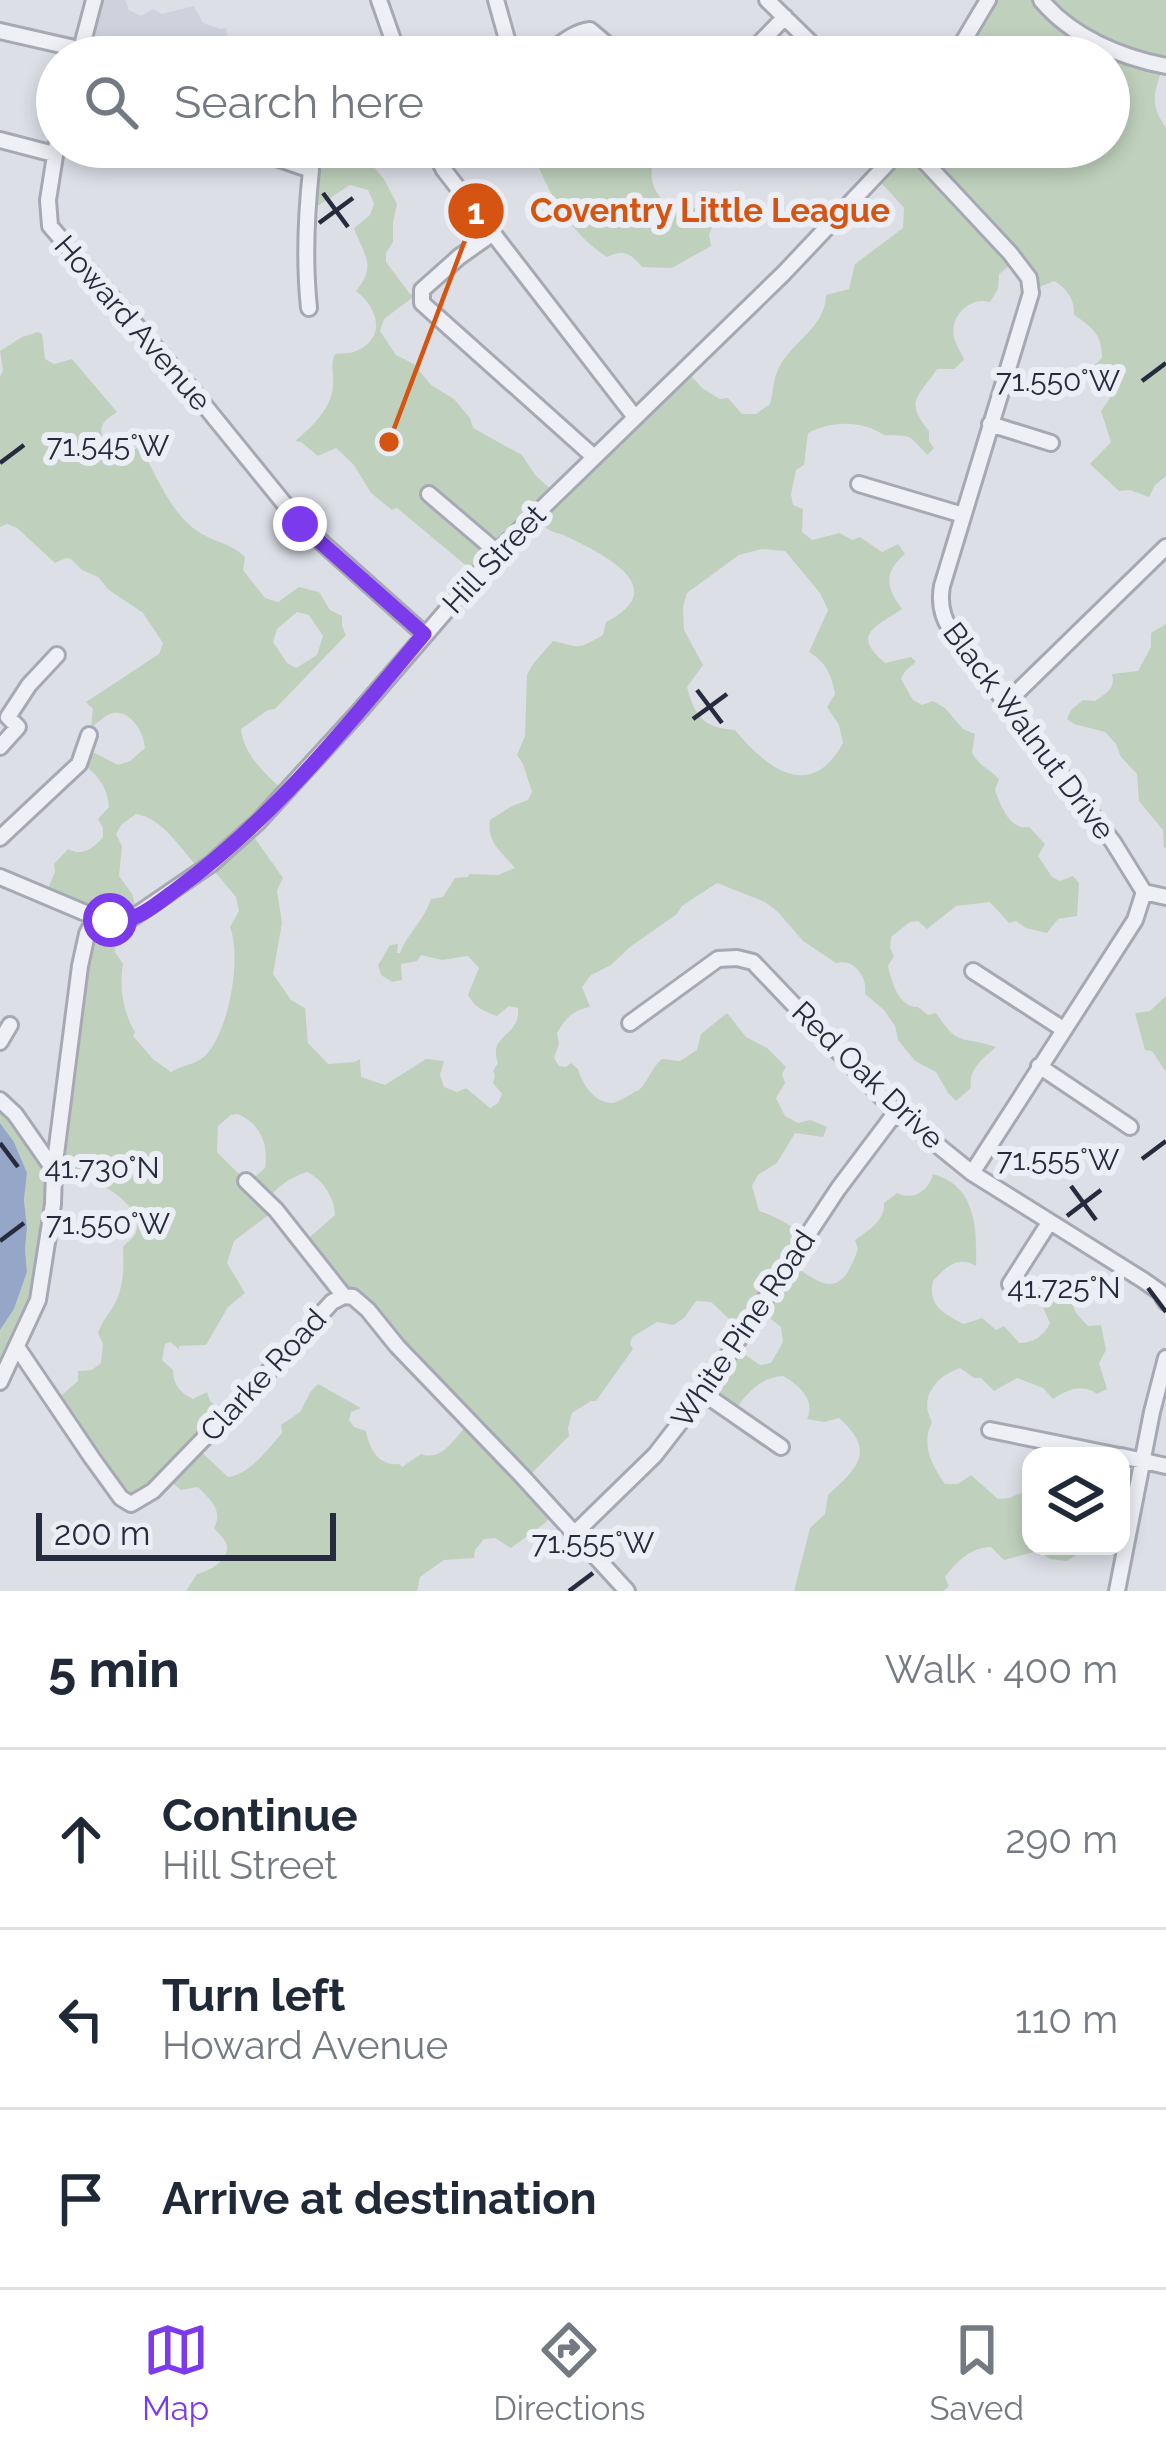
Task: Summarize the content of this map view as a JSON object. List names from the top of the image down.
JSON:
{
  "streets": {
    "street": [
      "Howard Avenue",
      "Hill Street",
      "Black Walnut Drive",
      "Red Oak Drive",
      "White Pine Road",
      "Clarke Road"
    ]
  },
  "crossings": [
    ["Howard Avenue", "Hill Street"],
    ["Red Oak Drive", "White Pine Road"],
    ["White Pine Road", "Clarke Road"]
  ],
  "places": ["Coventry Little League"],
  "scale_bar": "200 m",
  "page": {
    "search": "Search here",
    "scale": "200 m",
    "heading": ["5 min", "Walk · 400 m"],
    "list": [
      ["Continue", "Hill Street", "290 m"],
      ["Turn left", "Howard Avenue", "110 m"],
      "Arrive at destination"
    ],
    "nav": ["Map", "Directions", "Saved"]
  },
  "coordinates": [
    "71.550°W",
    "71.545°W",
    "71.555°W",
    "41.730°N",
    "41.725°N"
  ]
}
